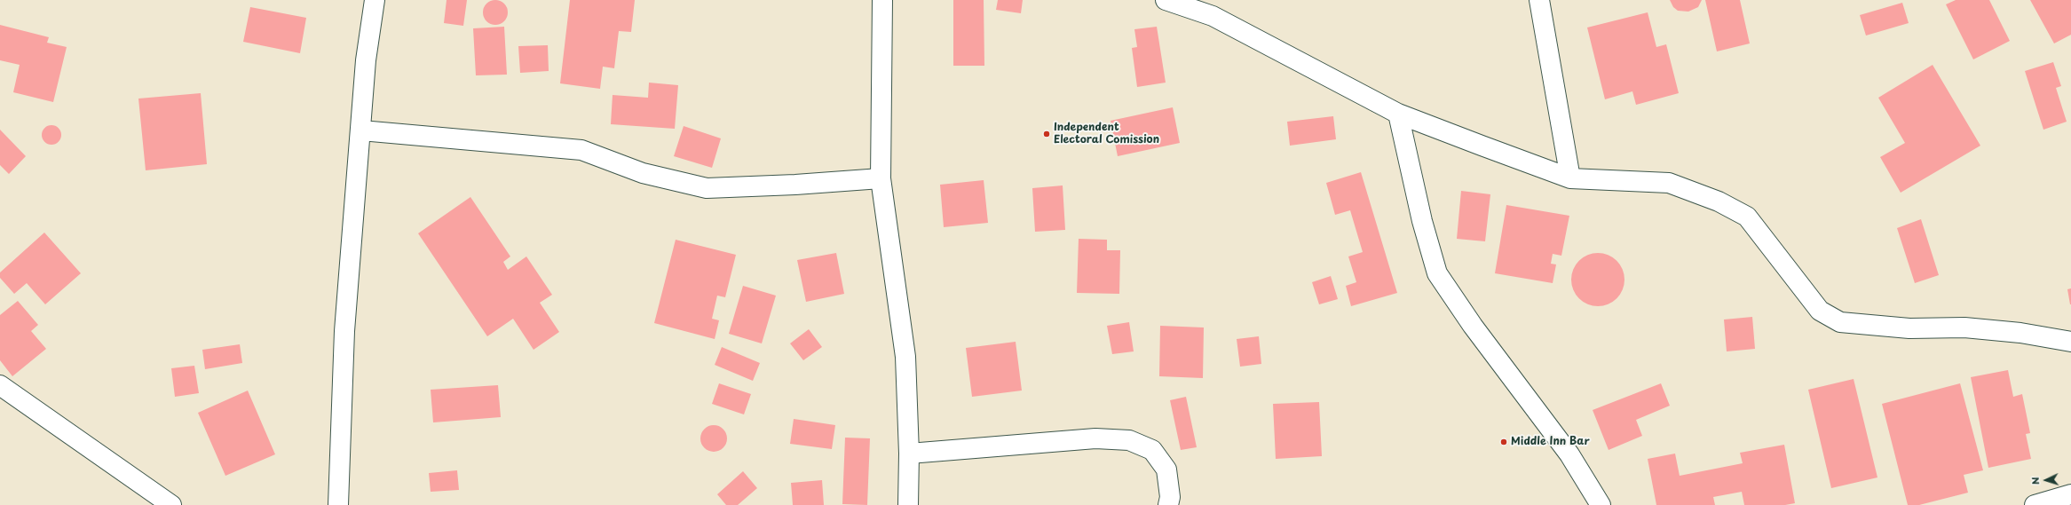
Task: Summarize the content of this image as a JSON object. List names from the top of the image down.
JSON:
{
  "places": ["Independent Electoral Comission", "Middle Inn Bar"],
  "north": "left"
}
